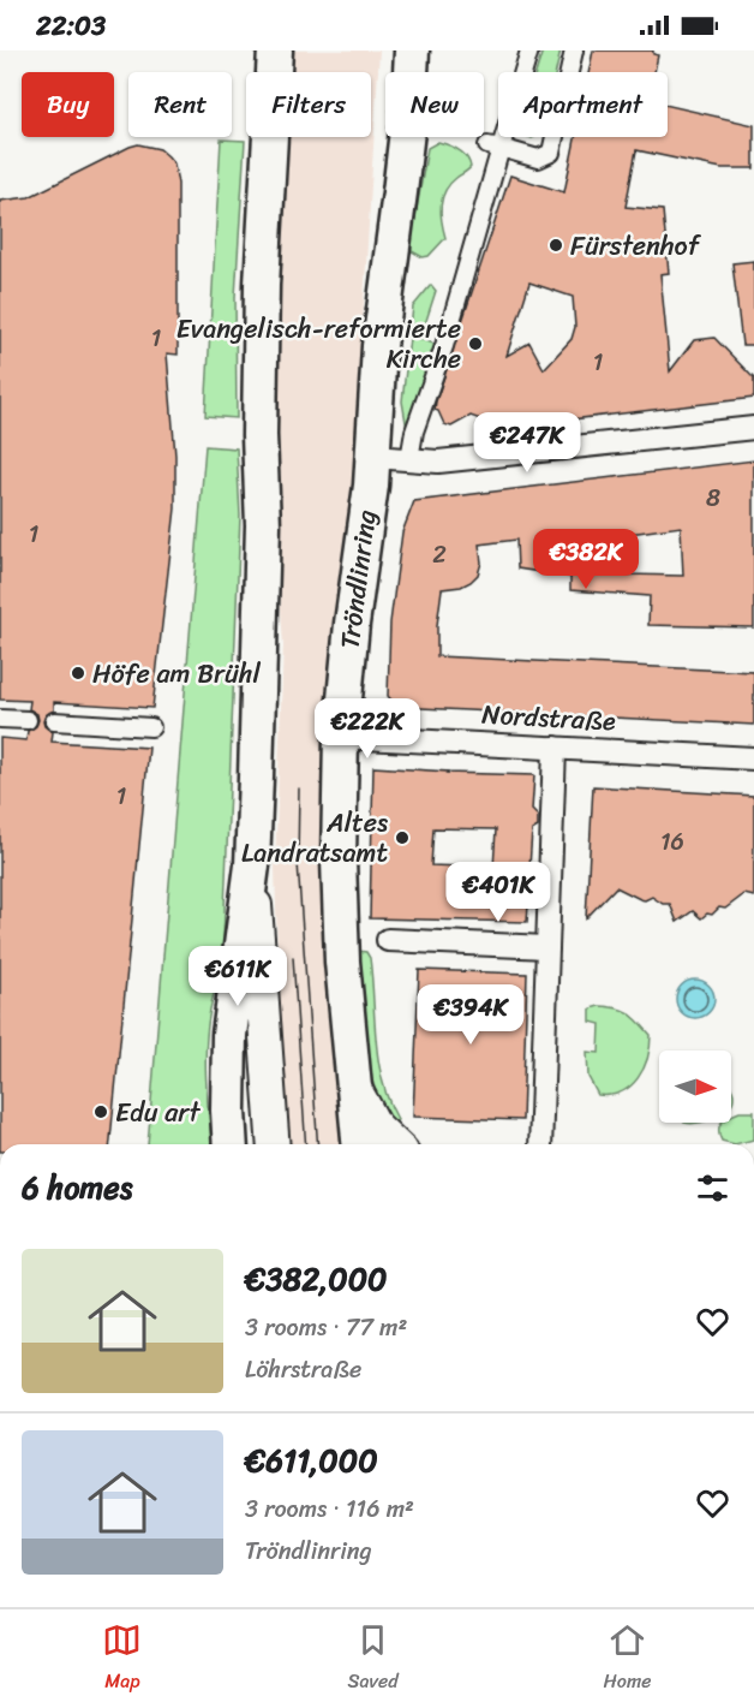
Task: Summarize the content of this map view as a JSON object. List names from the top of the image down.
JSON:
{
  "streets": {
    "main road": ["Tröndlinring"],
    "street": ["Nordstraße"]
  },
  "crossings": [
    ["Tröndlinring", "Nordstraße"]
  ],
  "places": [
    "Fürstenhof",
    "Evangelisch-reformierte Kirche",
    "Höfe am Brühl",
    "Altes Landratsamt",
    "Edu art"
  ],
  "house_numbers": [
    "1",
    "1",
    "8",
    "1",
    "2",
    "1",
    "16"
  ],
  "north": "right",
  "page": {
    "status": "22:03",
    "chip": [
      "Buy",
      "Rent",
      "Filters",
      "New",
      "Apartment"
    ],
    "price": [
      "€247K",
      "€382K",
      "€222K",
      "€401K",
      "€611K",
      "€394K"
    ],
    "heading": "6 homes",
    "list": [
      {
        "name": "€382,000",
        "note": "3 rooms · 77 m² · Löhrstraße"
      },
      {
        "name": "€611,000",
        "note": "3 rooms · 116 m² · Tröndlinring"
      }
    ],
    "tabs": ["Map", "Saved", "Home"]
  }
}
